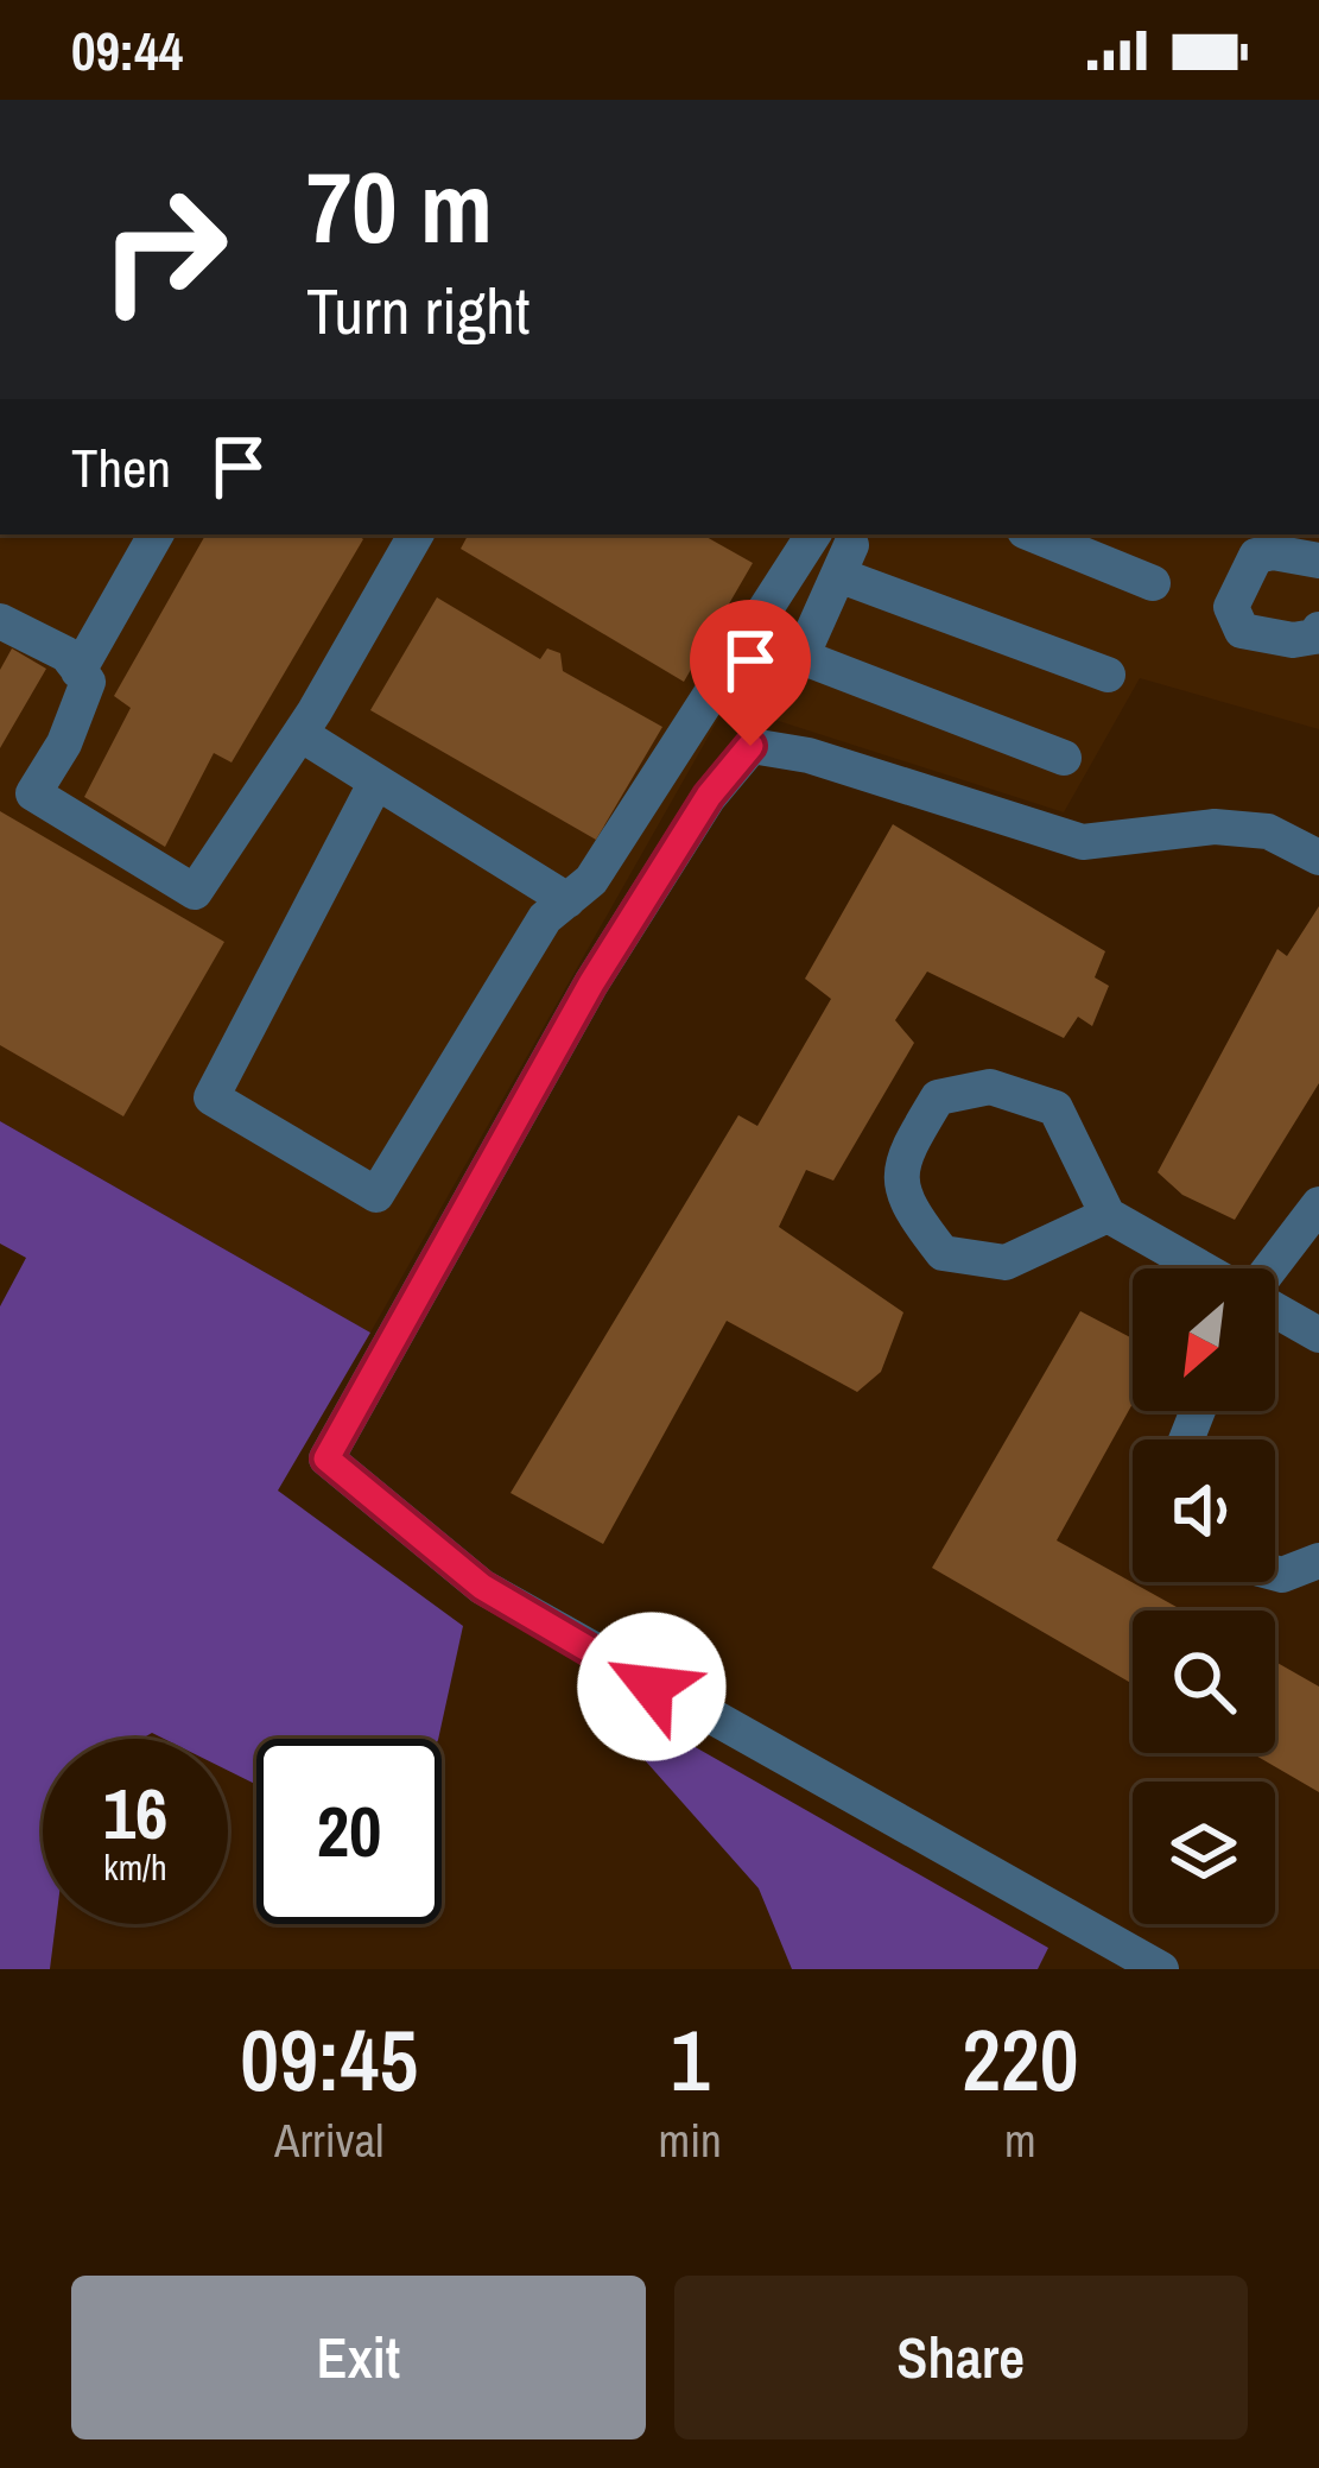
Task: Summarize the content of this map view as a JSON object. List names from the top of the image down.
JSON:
{
  "north": "bottom left",
  "page": {
    "status": "09:44",
    "turn": ["70 m", "Turn right"],
    "then": "Then",
    "speed": "16 km/h",
    "limit": "20",
    "eta": [
      "09:45",
      "Arrival",
      "1",
      "min",
      "220",
      "m"
    ],
    "buttons": ["Exit", "Share"]
  }
}
